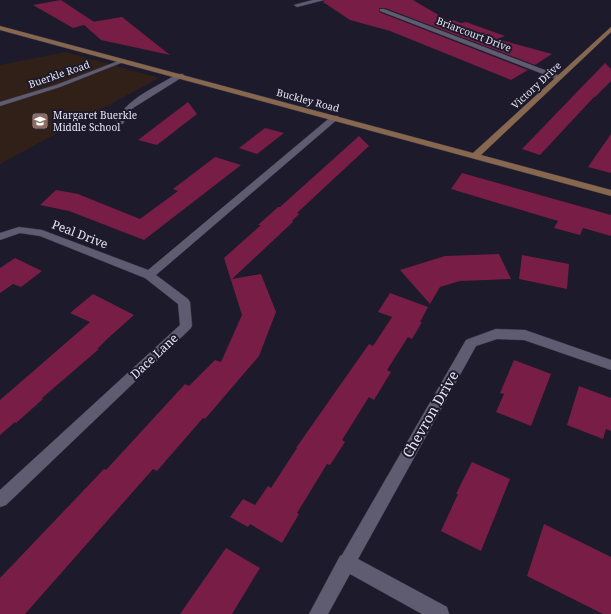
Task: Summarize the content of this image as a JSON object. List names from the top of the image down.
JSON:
{
  "streets": {
    "street": [
      "Briarcourt Drive",
      "Victory Drive",
      "Buckley Road",
      "Peal Drive",
      "Dace Lane",
      "Chevron Drive"
    ],
    "lane": ["Buerkle Road"]
  },
  "crossings": [
    ["Briarcourt Drive", "Victory Drive"],
    ["Buerkle Road", "Buckley Road"],
    ["Victory Drive", "Buckley Road"],
    ["Peal Drive", "Dace Lane"]
  ],
  "places": {
    "school or university": ["Margaret Buerkle Middle School"]
  }
}
